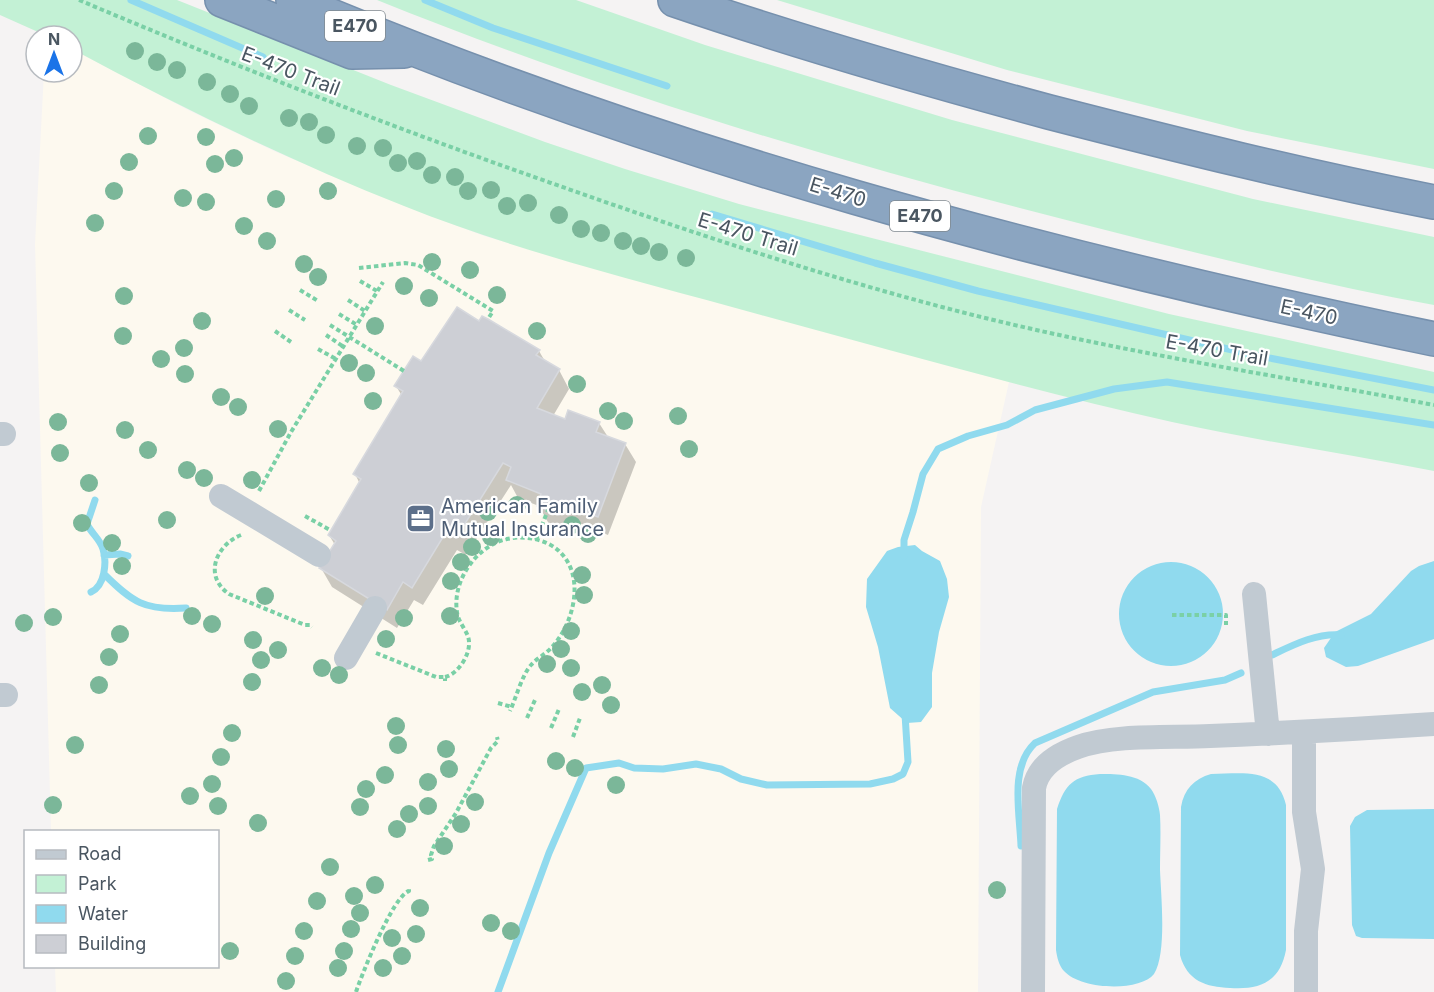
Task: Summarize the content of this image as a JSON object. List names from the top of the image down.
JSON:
{
  "streets": {
    "highway": ["E470", "E-470"],
    "path": ["E-470 Trail"]
  },
  "places": {
    "office": ["American Family Mutual Insurance"]
  },
  "legend": [
    "Road",
    "Park",
    "Water",
    "Building"
  ],
  "north": "top"
}
